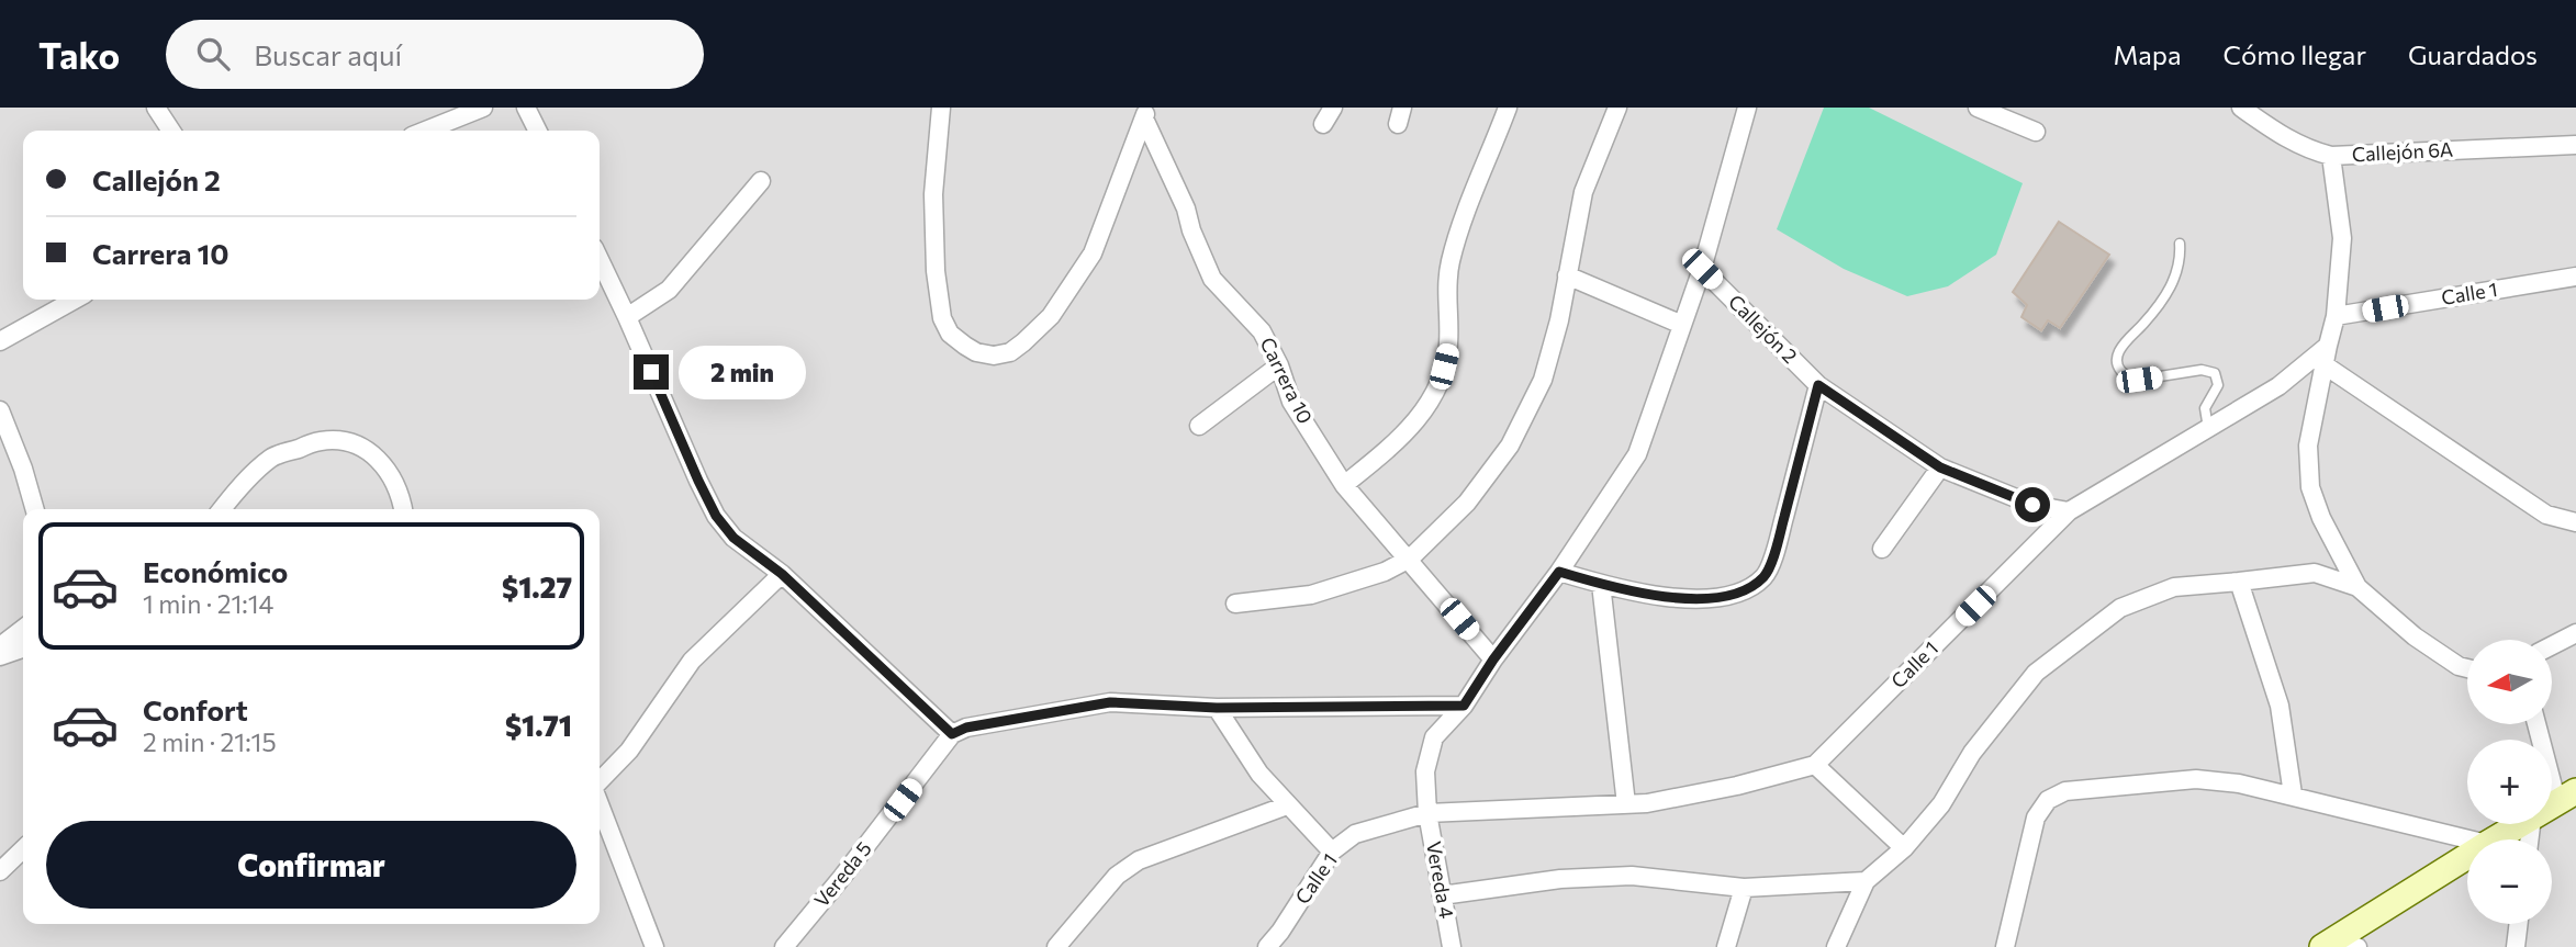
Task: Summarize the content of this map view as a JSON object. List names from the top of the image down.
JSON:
{
  "streets": {
    "street": [
      "Callejón 6A",
      "Calle 1",
      "Callejón 2",
      "Carrera 10",
      "Vereda 5",
      "Vereda 4"
    ]
  },
  "crossings": [
    ["Calle 1", "Callejón 2"],
    ["Calle 1", "Vereda 4"],
    ["Callejón 2", "Vereda 4"],
    ["Carrera 10", "Vereda 4"]
  ],
  "north": "left",
  "page": {
    "header": "Tako",
    "search": "Buscar aquí",
    "nav": ["Mapa", "Cómo llegar", "Guardados"],
    "banner": ["Callejón 2", "Carrera 10"],
    "bubble": "2 min",
    "list": [
      {
        "name": "Económico",
        "note": "1 min · 21:14",
        "value": "$1.27"
      },
      {
        "name": "Confort",
        "note": "2 min · 21:15",
        "value": "$1.71"
      }
    ],
    "map_buttons": ["+", "−"],
    "buttons": "Confirmar"
  }
}
